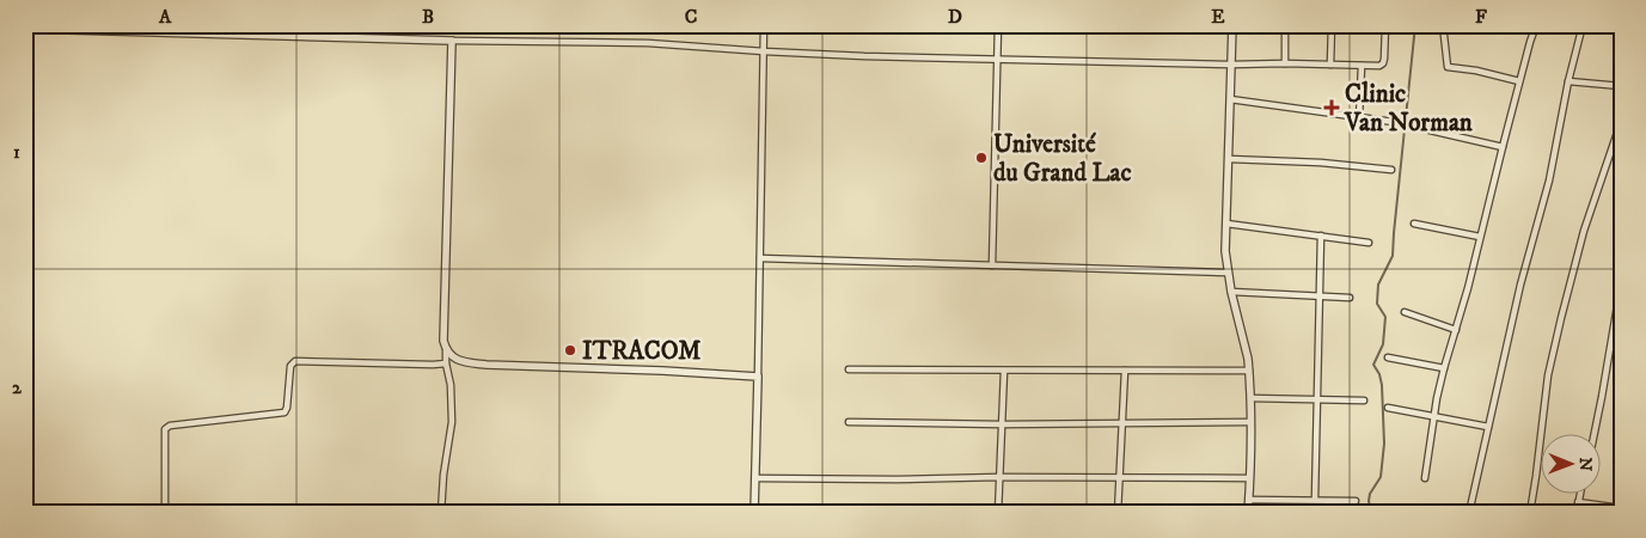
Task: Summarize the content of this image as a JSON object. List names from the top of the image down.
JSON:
{
  "places": {
    "health": ["Clinic Van Norman"],
    "other": ["Université du Grand Lac", "ITRACOM"]
  },
  "north": "right",
  "grid": {
    "columns": [
      "A",
      "B",
      "C",
      "D",
      "E",
      "F"
    ],
    "rows": ["1", "2"]
  }
}
